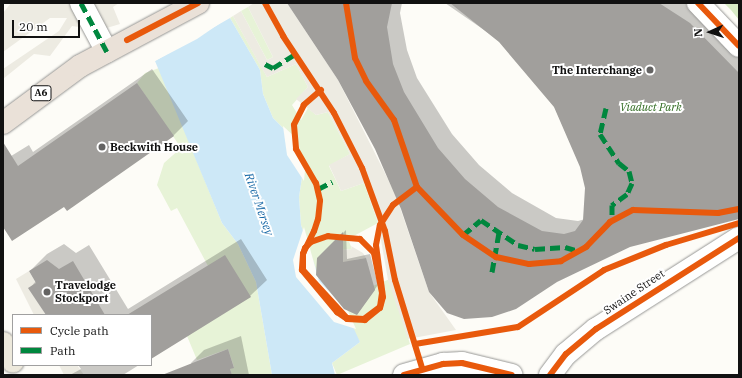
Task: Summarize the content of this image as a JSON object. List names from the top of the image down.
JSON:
{
  "streets": {
    "highway": ["A6"],
    "street": ["Swaine Street"]
  },
  "water": ["River Mersey"],
  "parks": ["Viaduct Park"],
  "places": ["The Interchange", "Beckwith House", "Travelodge Stockport"],
  "legend": ["Cycle path", "Path"],
  "scale_bar": "20 m",
  "north": "left"
}
